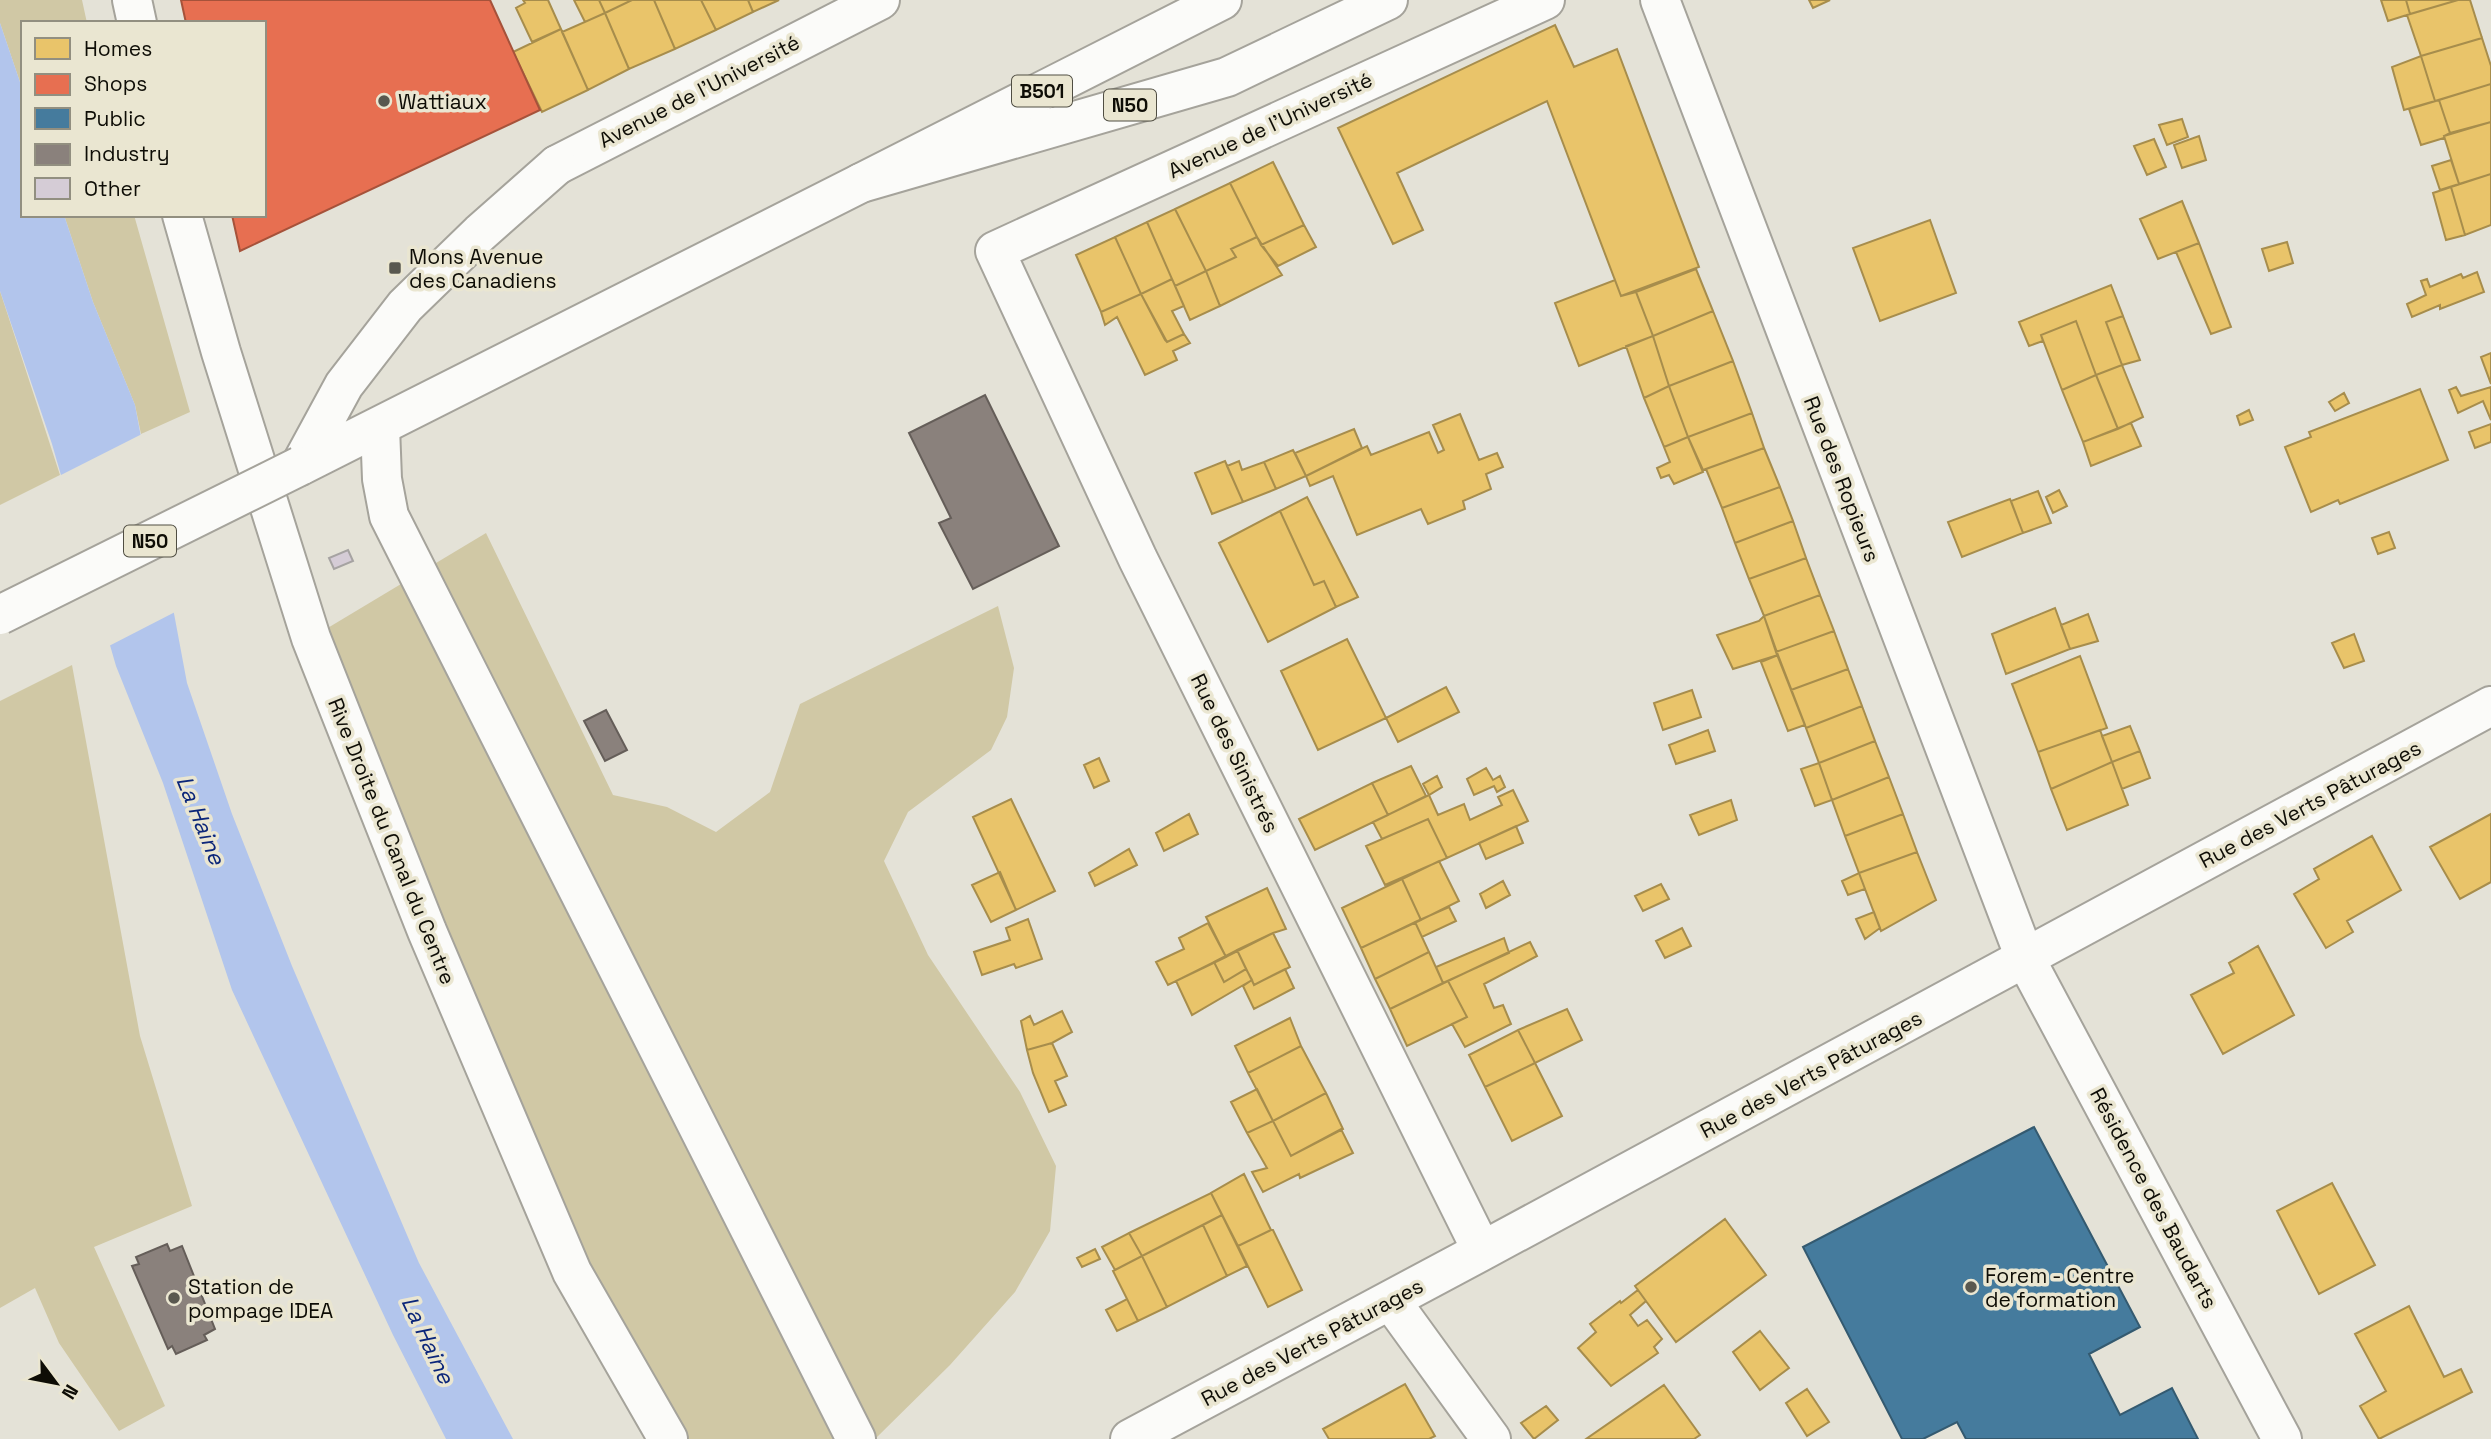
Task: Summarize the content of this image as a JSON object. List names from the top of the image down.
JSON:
{
  "streets": {
    "main road": [
      "Avenue de l'Université",
      "B501",
      "N50",
      "Rue des Ropieurs",
      "Rue des Sinistrés",
      "Rue des Verts Pâturages",
      "Rive Droite du Canal du Centre",
      "Résidence des Baudarts"
    ]
  },
  "crossings": [
    ["Avenue de l'Université", "N50"],
    ["Avenue de l'Université", "Rue des Sinistrés"],
    ["B501", "N50"],
    ["Rue des Ropieurs", "Rue des Verts Pâturages"],
    ["Rue des Ropieurs", "Résidence des Baudarts"],
    ["Rue des Sinistrés", "Rue des Verts Pâturages"],
    ["Rue des Verts Pâturages", "Résidence des Baudarts"]
  ],
  "water": ["La Haine"],
  "places": {
    "other": ["Wattiaux", "Forem - Centre de formation", "Station de pompage IDEA"],
    "transit": ["Mons Avenue des Canadiens"]
  },
  "legend": [
    "Homes",
    "Shops",
    "Public",
    "Industry",
    "Other"
  ],
  "north": "bottom right"
}
